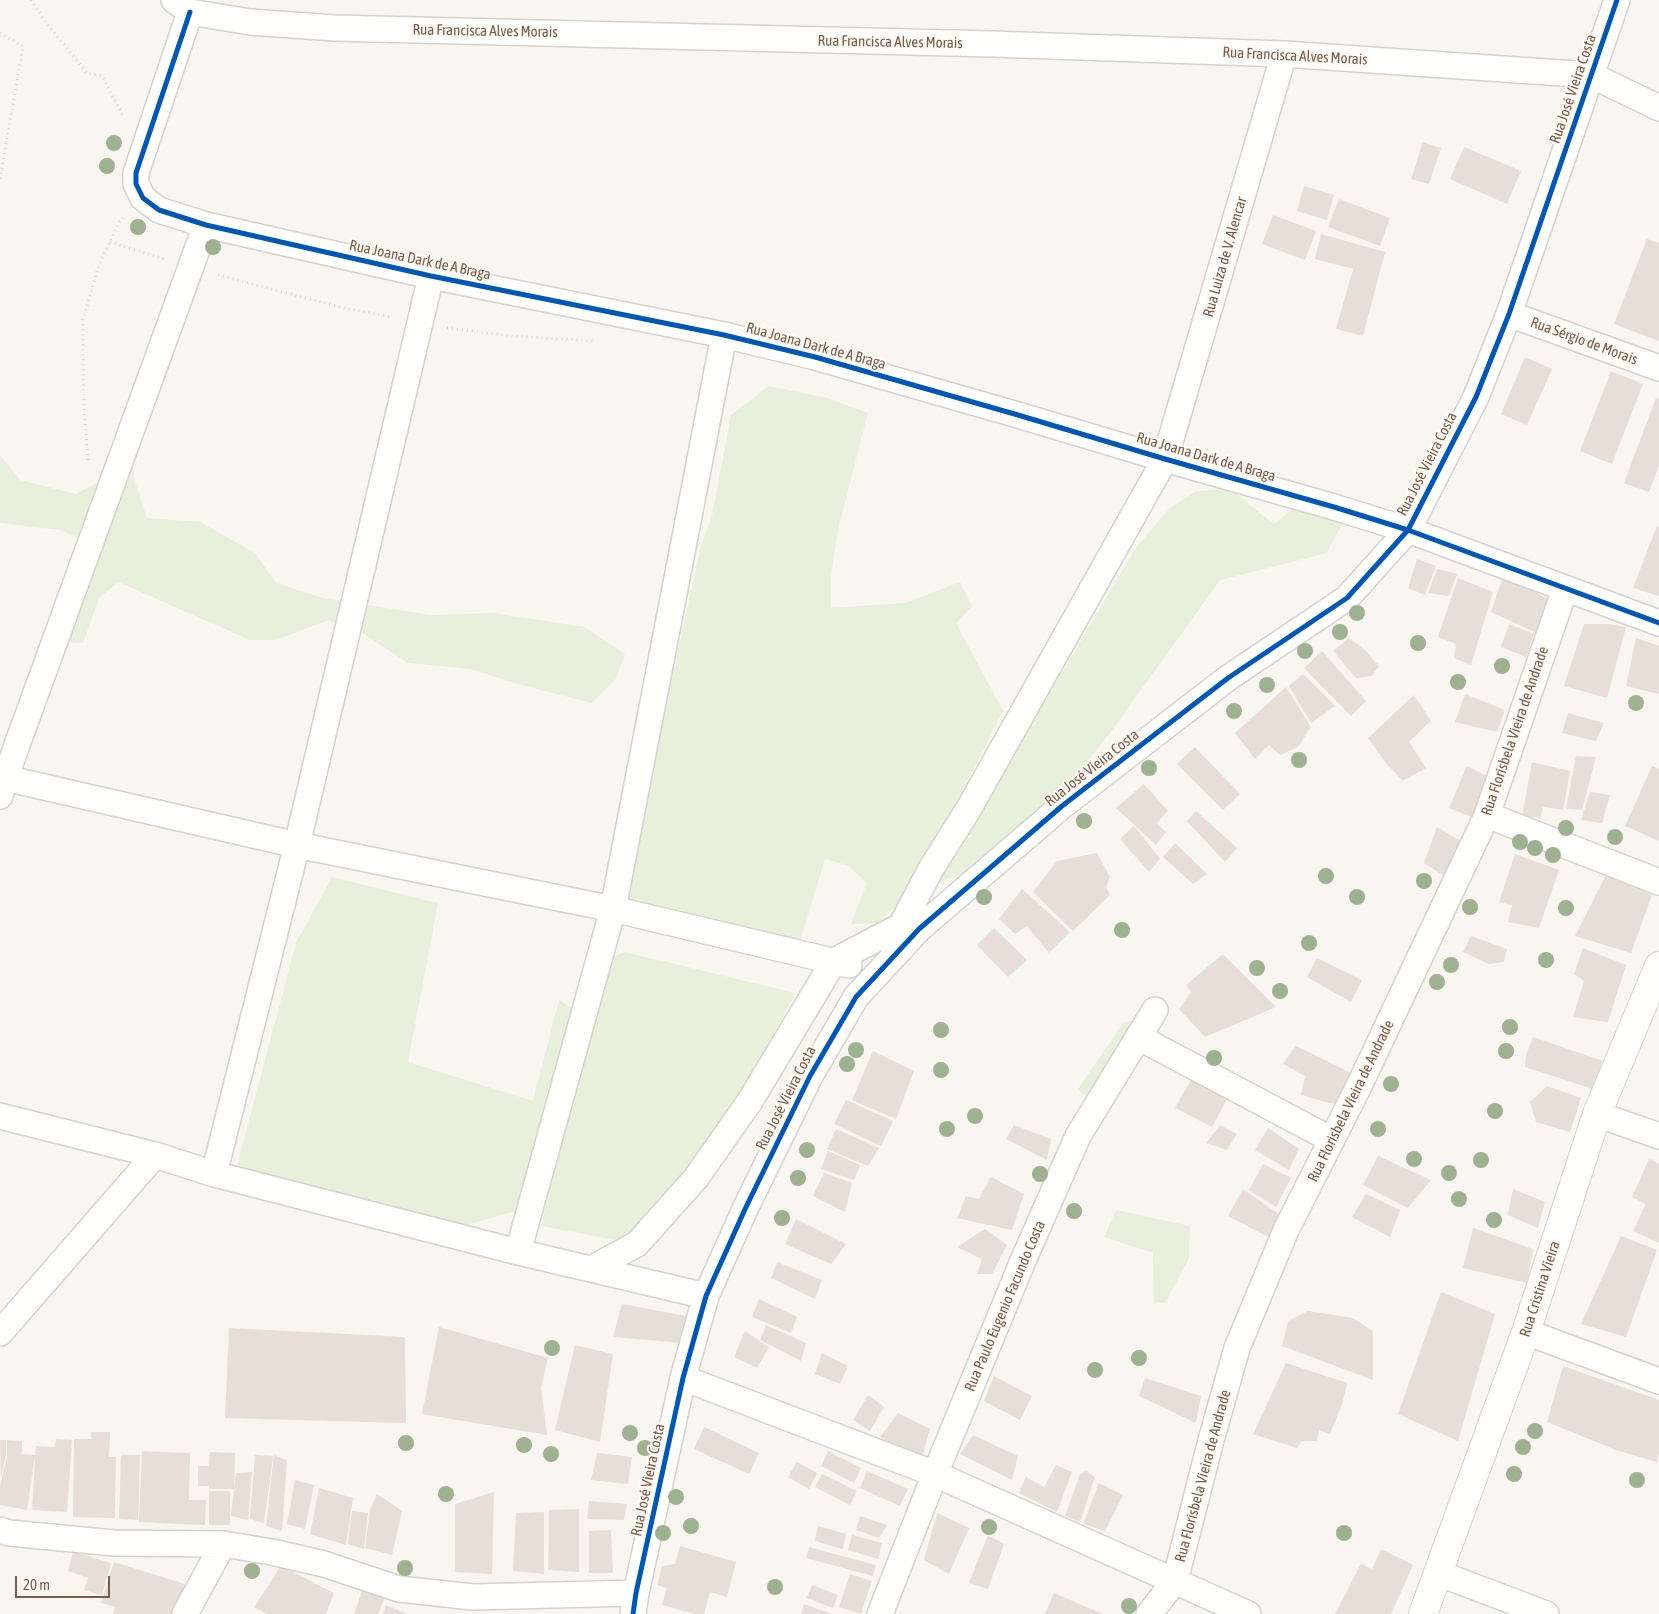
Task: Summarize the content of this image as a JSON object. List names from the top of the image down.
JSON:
{
  "streets": {
    "street": [
      "Rua Francisca Alves Morais",
      "Rua José Vieira Costa",
      "Rua Luiza de V. Alencar",
      "Rua Joana Dark de A Braga",
      "Rua Sérgio de Morais",
      "Rua Florisbela Vieira de Andrade",
      "Rua Cristina Vieira",
      "Rua Paulo Eugenio Facundo Costa"
    ]
  },
  "crossings": [
    ["Rua Francisca Alves Morais", "Rua José Vieira Costa"],
    ["Rua Francisca Alves Morais", "Rua Luiza de V. Alencar"],
    ["Rua José Vieira Costa", "Rua Joana Dark de A Braga"],
    ["Rua José Vieira Costa", "Rua Sérgio de Morais"],
    ["Rua Luiza de V. Alencar", "Rua Joana Dark de A Braga"],
    ["Rua Joana Dark de A Braga", "Rua Florisbela Vieira de Andrade"]
  ],
  "scale_bar": "20 m"
}
